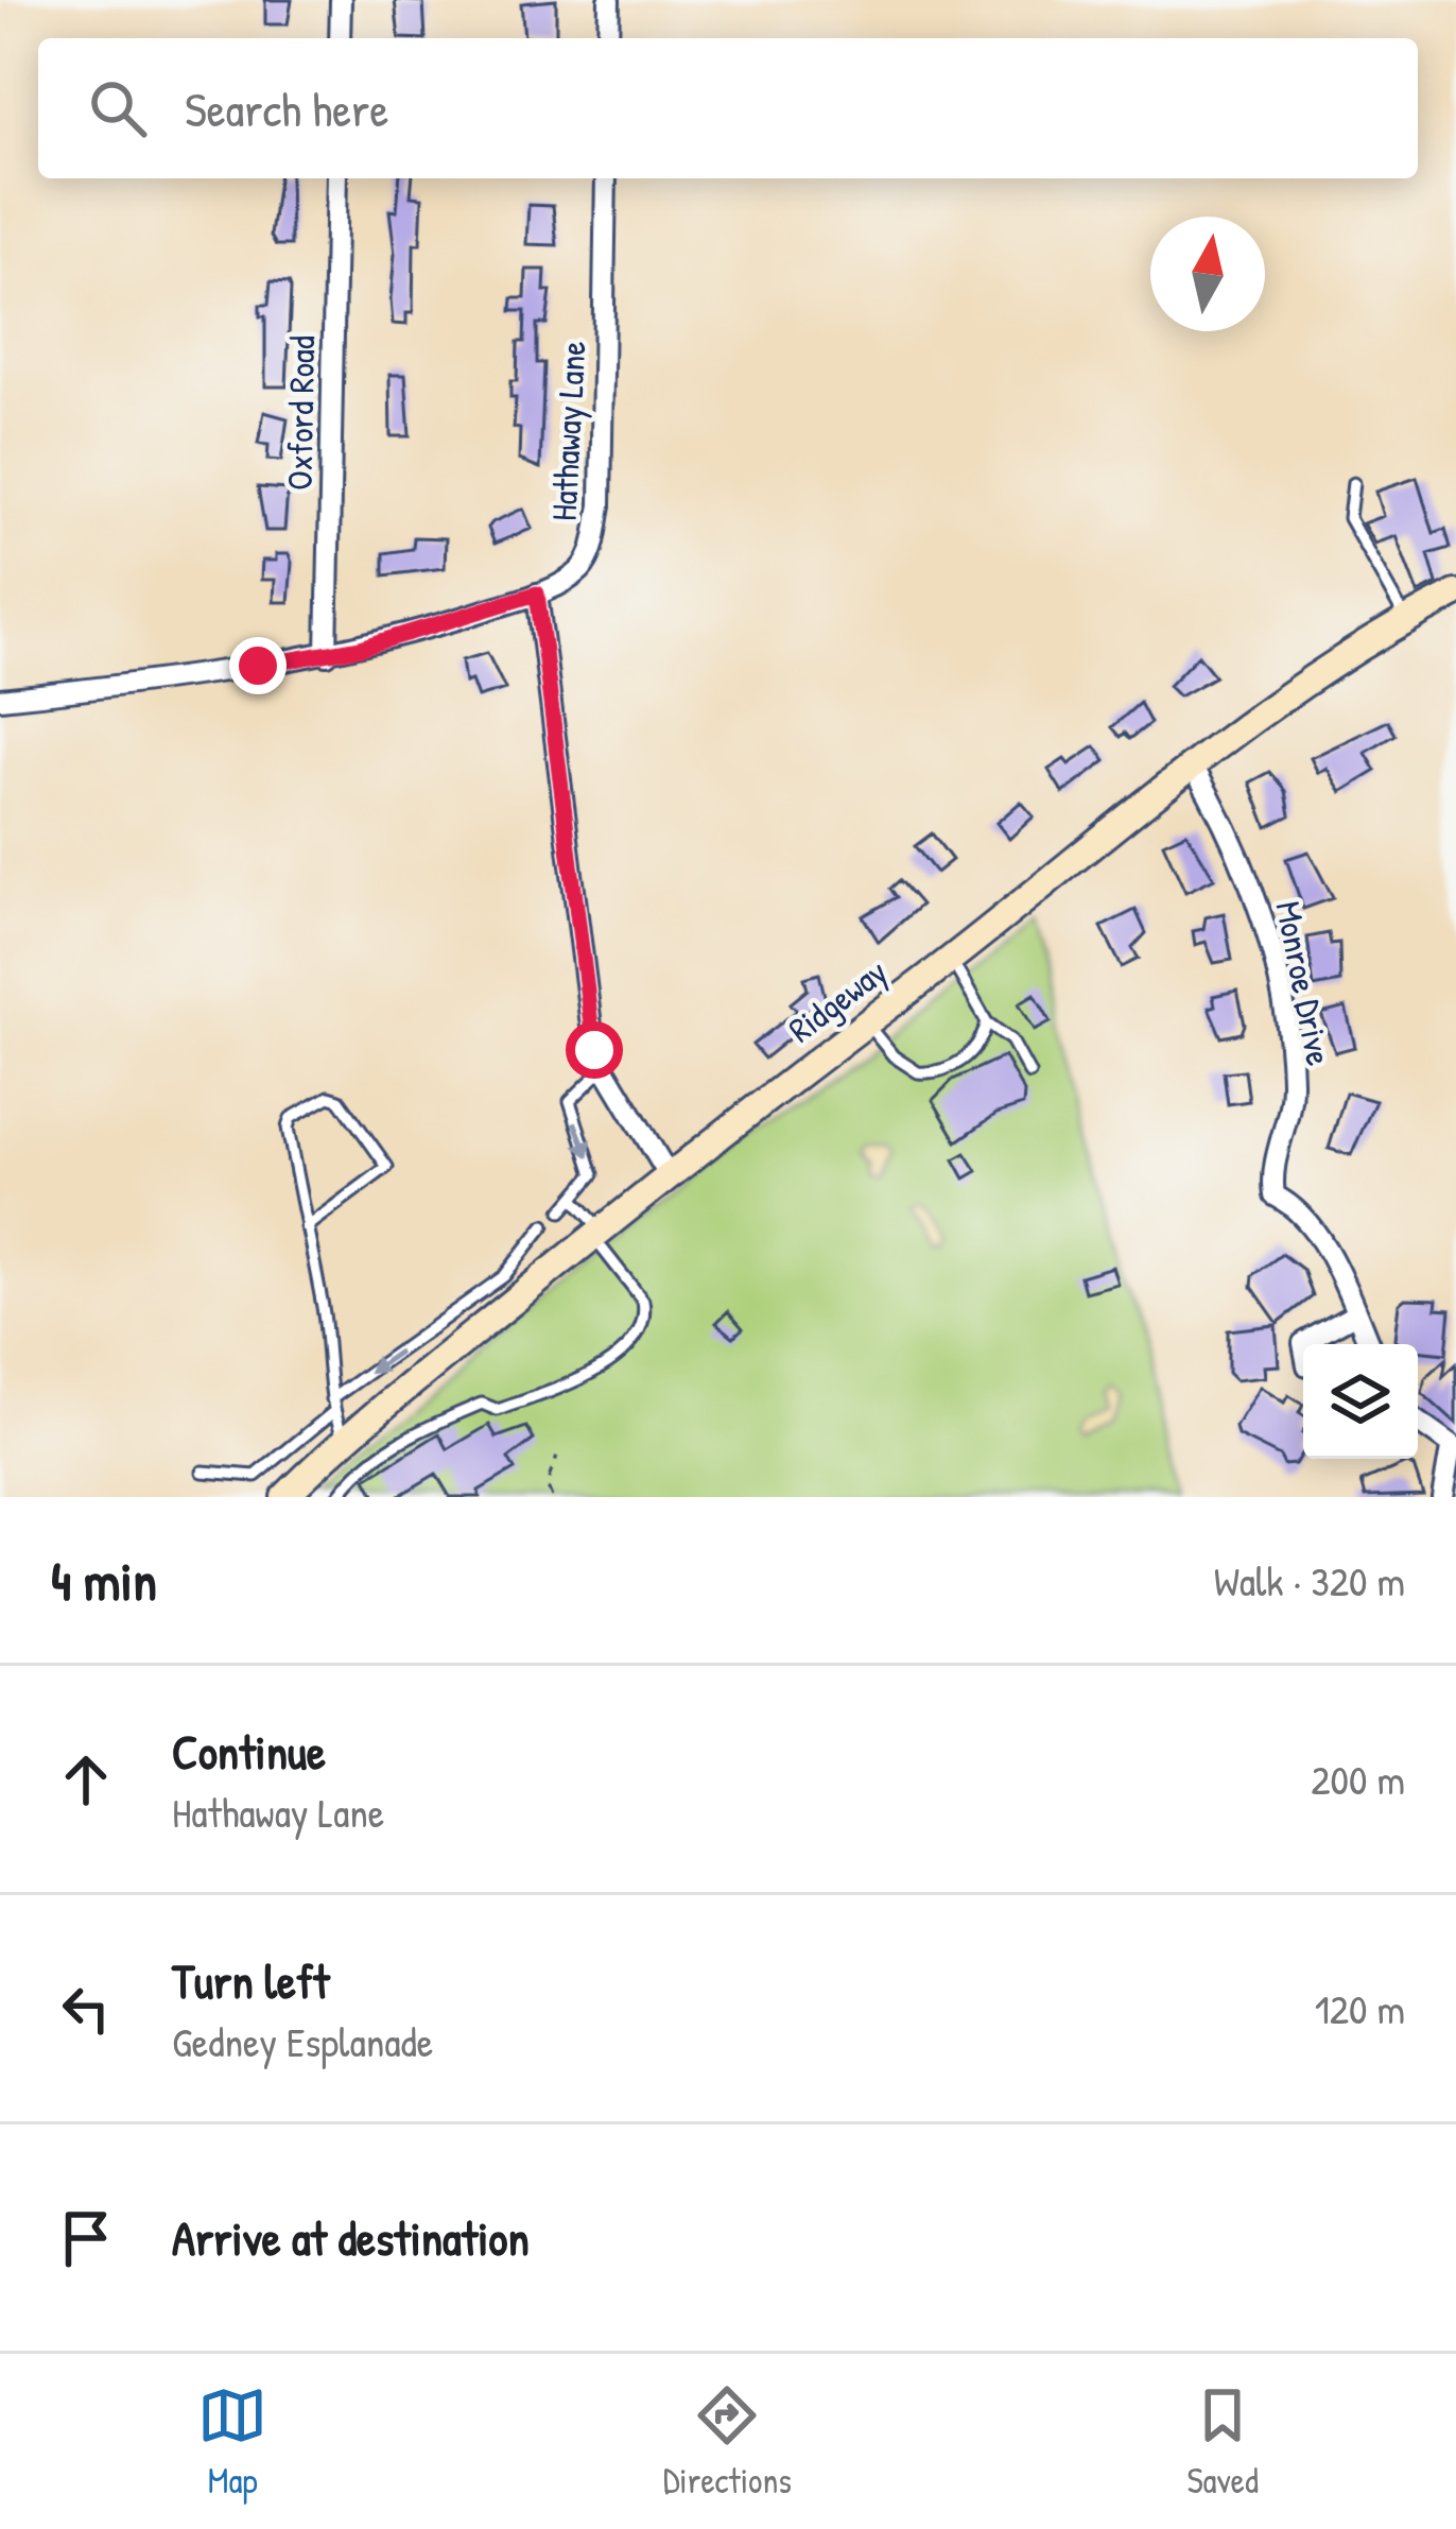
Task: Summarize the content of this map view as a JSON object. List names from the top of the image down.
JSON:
{
  "streets": {
    "street": [
      "Oxford Road",
      "Hathaway Lane",
      "Monroe Drive",
      "Ridgeway"
    ]
  },
  "crossings": [
    ["Oxford Road", "Hathaway Lane"],
    ["Monroe Drive", "Ridgeway"]
  ],
  "north": "top",
  "page": {
    "search": "Search here",
    "heading": ["4 min", "Walk · 320 m"],
    "list": [
      ["Continue", "Hathaway Lane", "200 m"],
      ["Turn left", "Gedney Esplanade", "120 m"],
      "Arrive at destination"
    ],
    "nav": ["Map", "Directions", "Saved"]
  }
}
